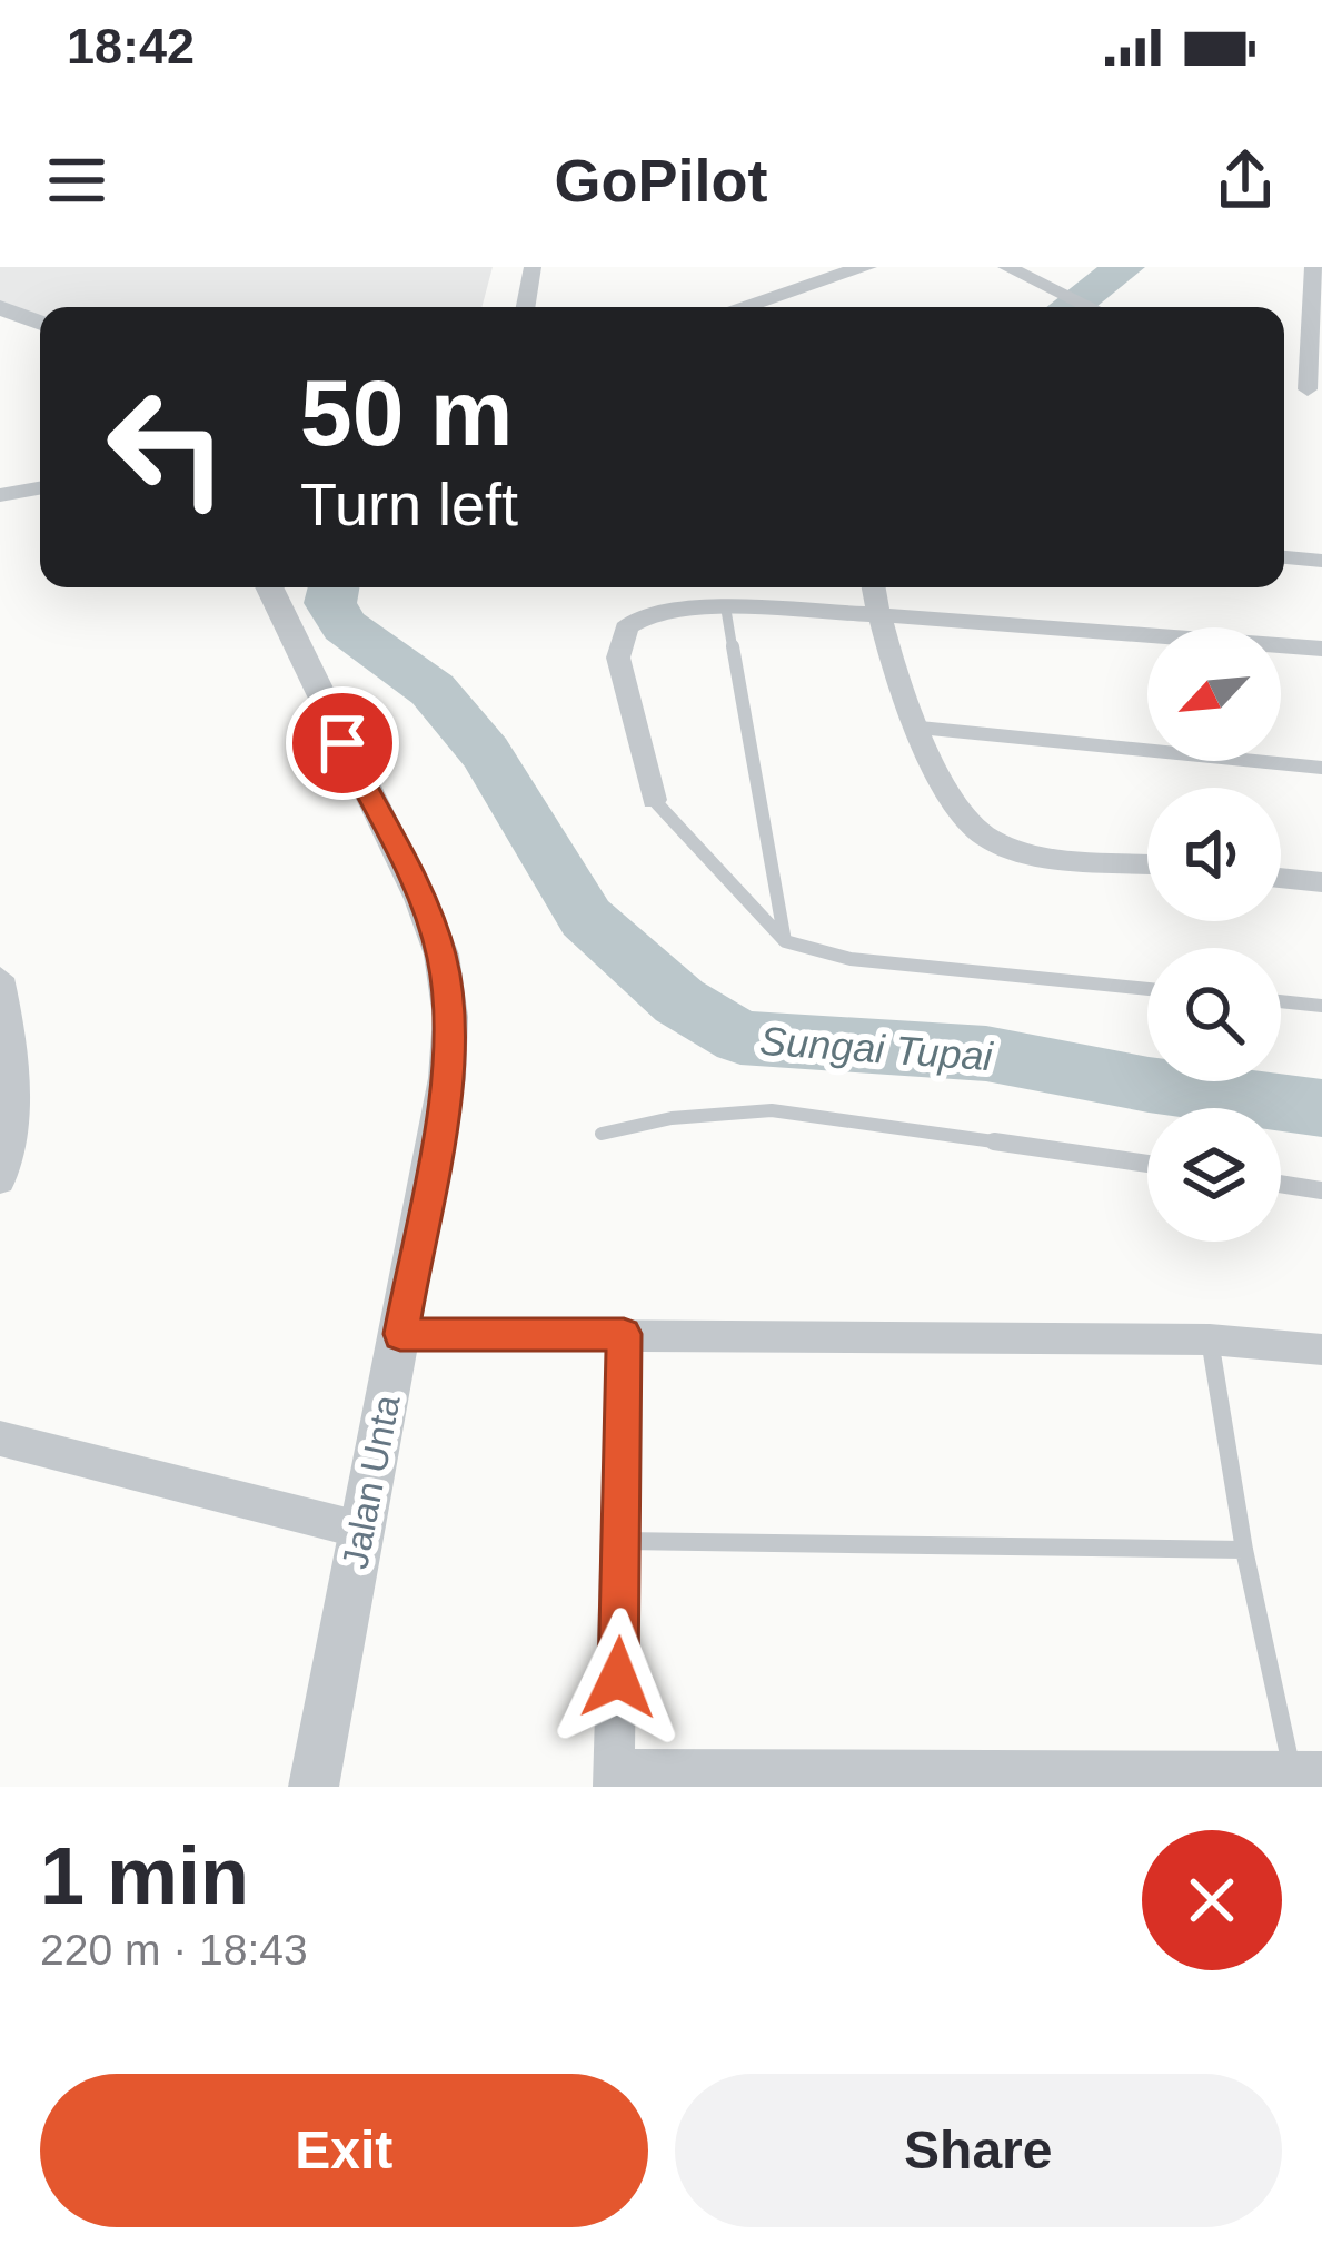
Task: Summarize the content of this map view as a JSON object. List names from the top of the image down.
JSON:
{
  "streets": {
    "street": ["Jalan Unta"]
  },
  "water": ["Sungai Tupai"],
  "north": "bottom left",
  "page": {
    "status": "18:42",
    "header": "GoPilot",
    "turn": ["50 m", "Turn left"],
    "heading": ["1 min", "220 m · 18:43"],
    "buttons": ["Exit", "Share"]
  }
}
